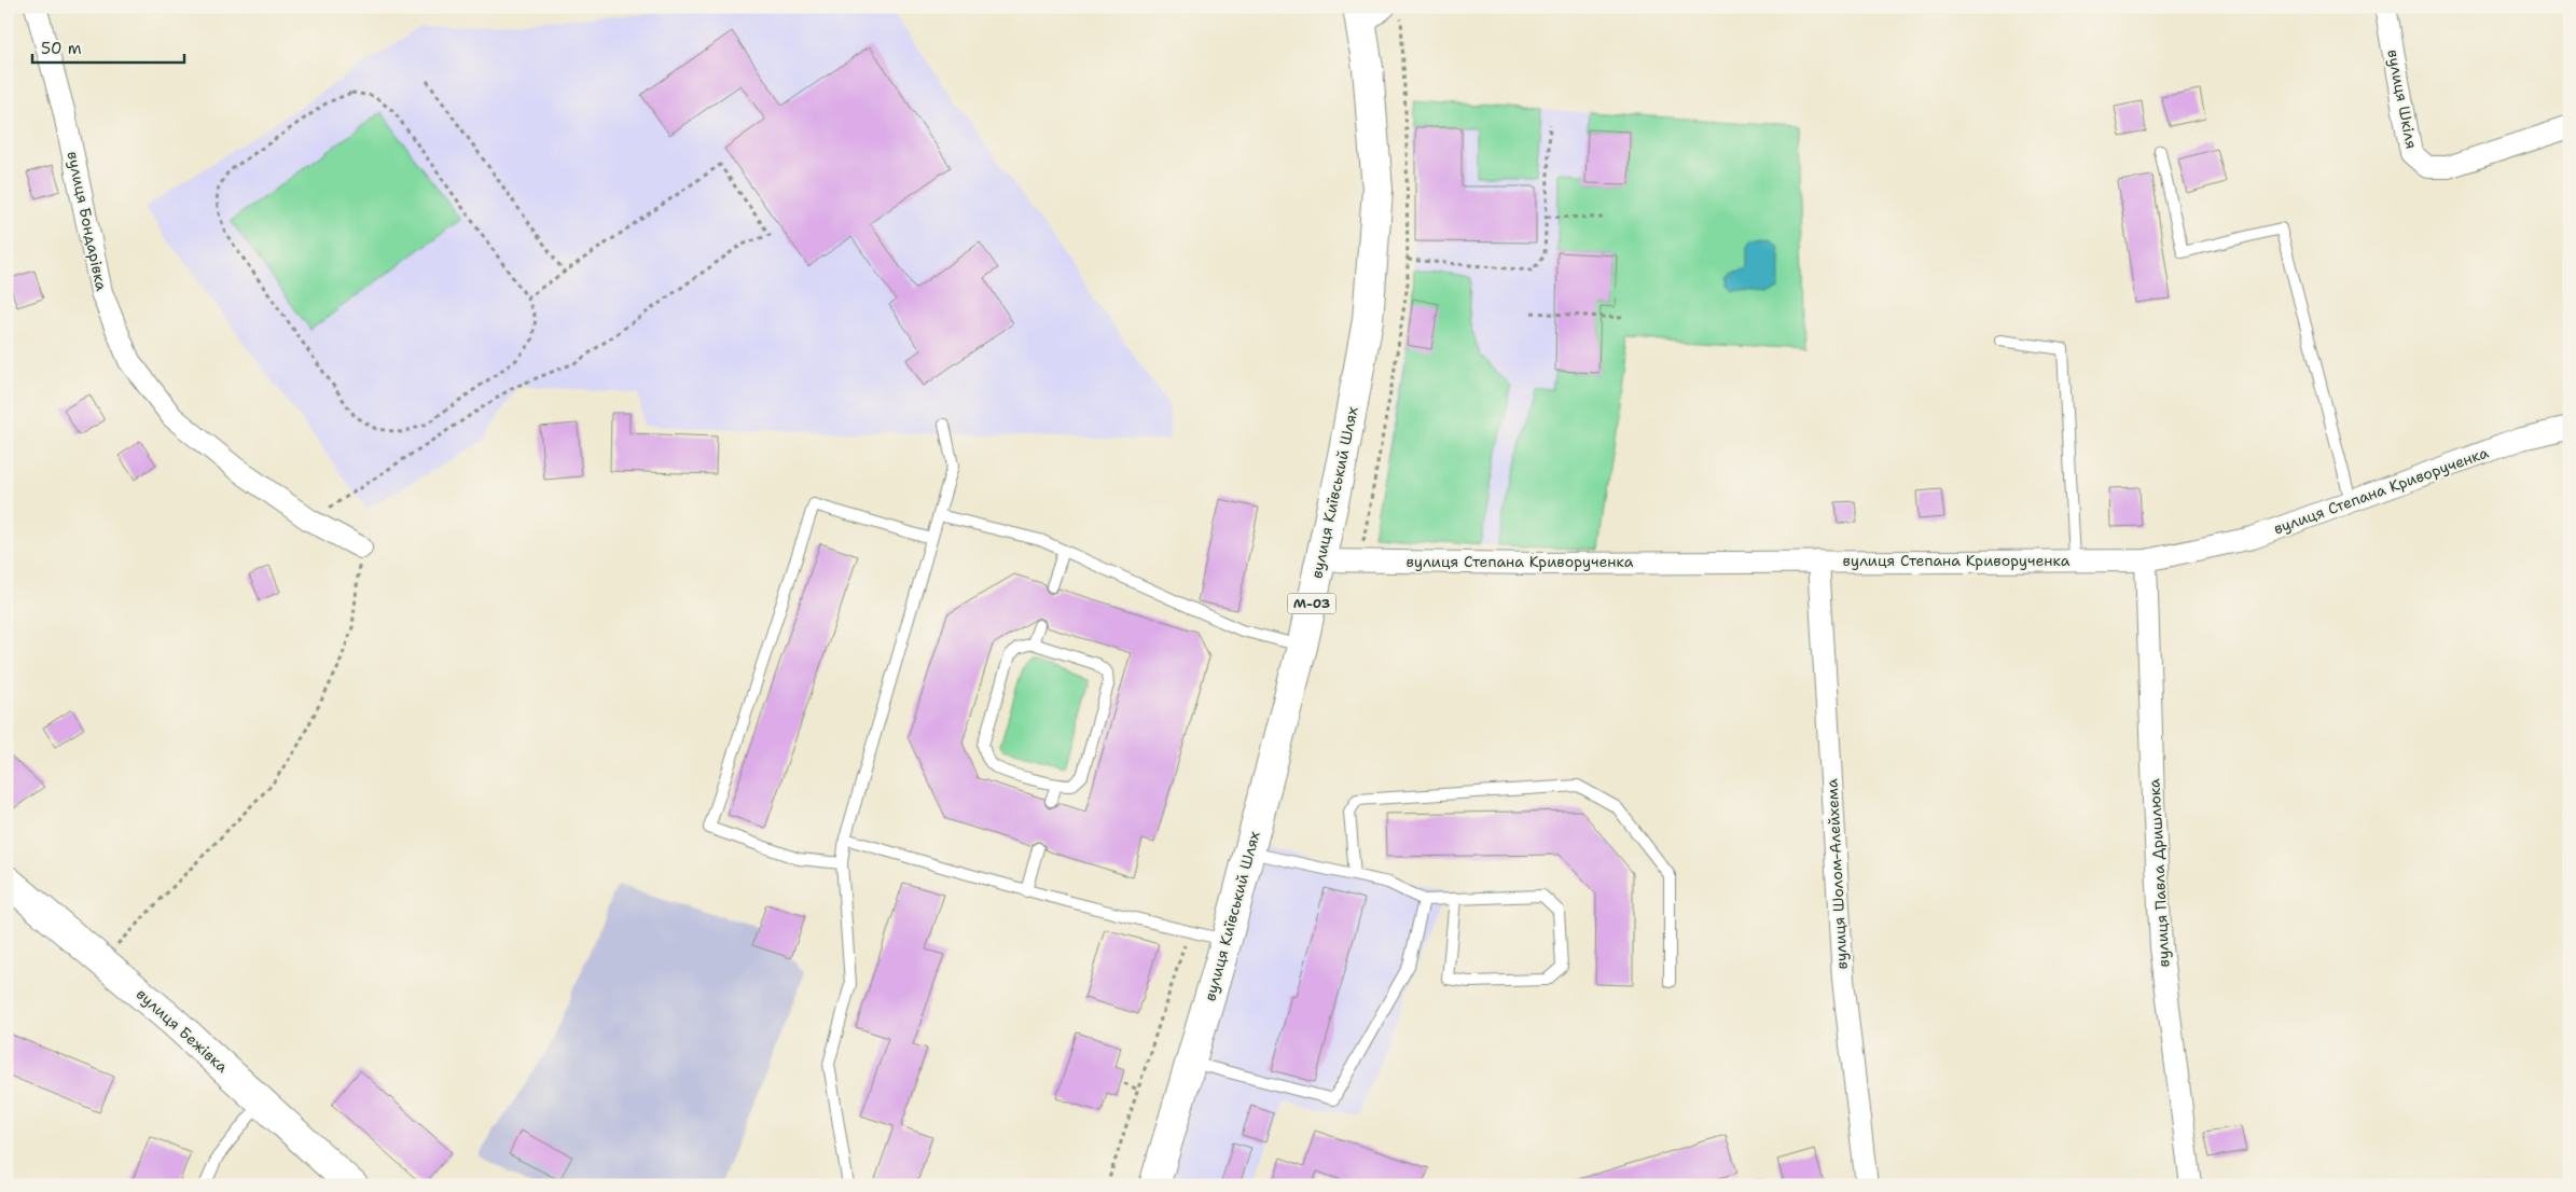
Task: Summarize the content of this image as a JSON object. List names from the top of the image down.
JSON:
{
  "streets": {
    "main road": ["вулиця Київський Шлях", "М-03", "вулиця Бежівка"],
    "street": [
      "вулиця Шкіля",
      "вулиця Бондарівка",
      "вулиця Степана Криворученка",
      "вулиця Павла Дришлюка",
      "вулиця Шолом-Алейхема"
    ]
  },
  "crossings": [
    ["вулиця Степана Криворученка", "вулиця Київський Шлях"],
    ["вулиця Степана Криворученка", "вулиця Павла Дришлюка"],
    ["вулиця Степана Криворученка", "вулиця Шолом-Алейхема"]
  ],
  "scale_bar": "50 m"
}
